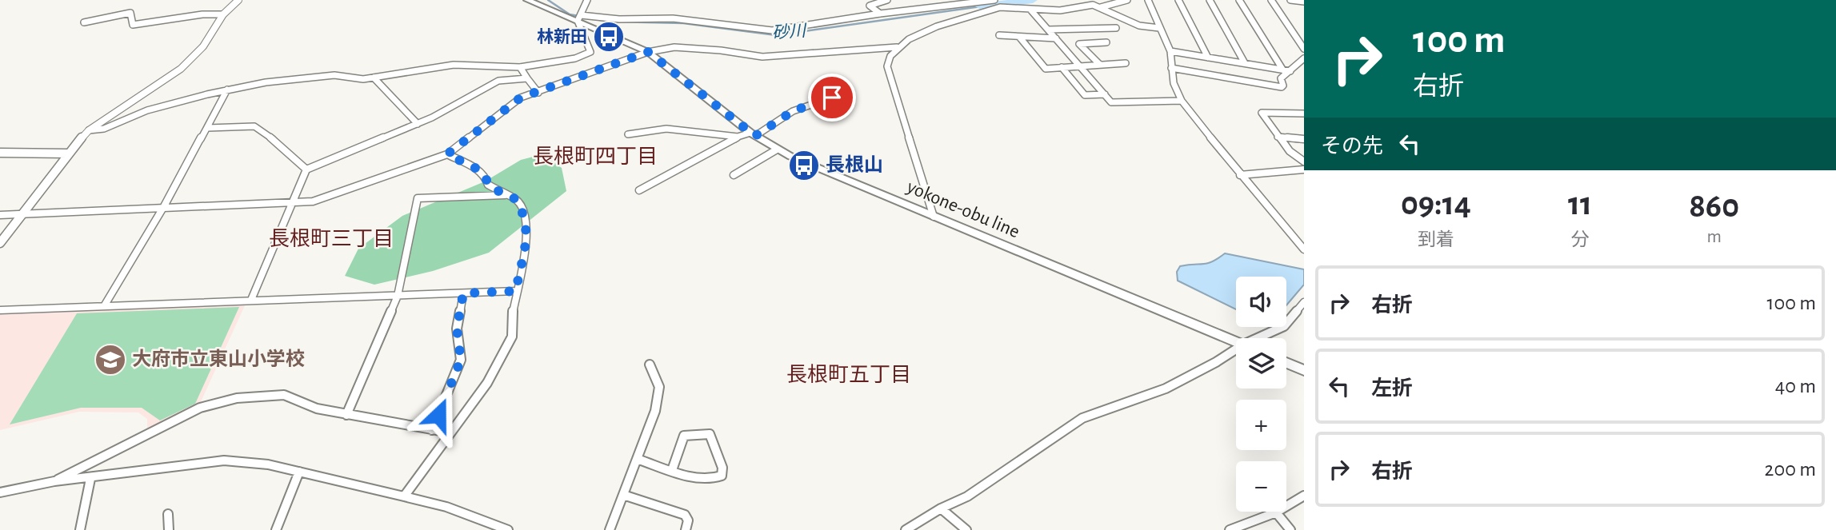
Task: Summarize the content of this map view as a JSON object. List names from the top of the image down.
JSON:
{
  "streets": {
    "main road": ["yokone-obu line"]
  },
  "districts": ["長根町四丁目", "長根町三丁目", "長根町五丁目"],
  "water": ["砂川"],
  "places": {
    "bus stop": ["林新田", "長根山"],
    "school or university": ["大府市立東山小学校"]
  },
  "page": {
    "turn": ["100 m", "右折"],
    "then": "その先",
    "eta": [
      "09:14",
      "到着",
      "11",
      "分",
      "860",
      "m"
    ],
    "list": [
      {
        "name": "右折",
        "value": "100 m"
      },
      {
        "name": "左折",
        "value": "40 m"
      },
      {
        "name": "右折",
        "value": "200 m"
      }
    ],
    "map_buttons": ["+", "−"]
  }
}
